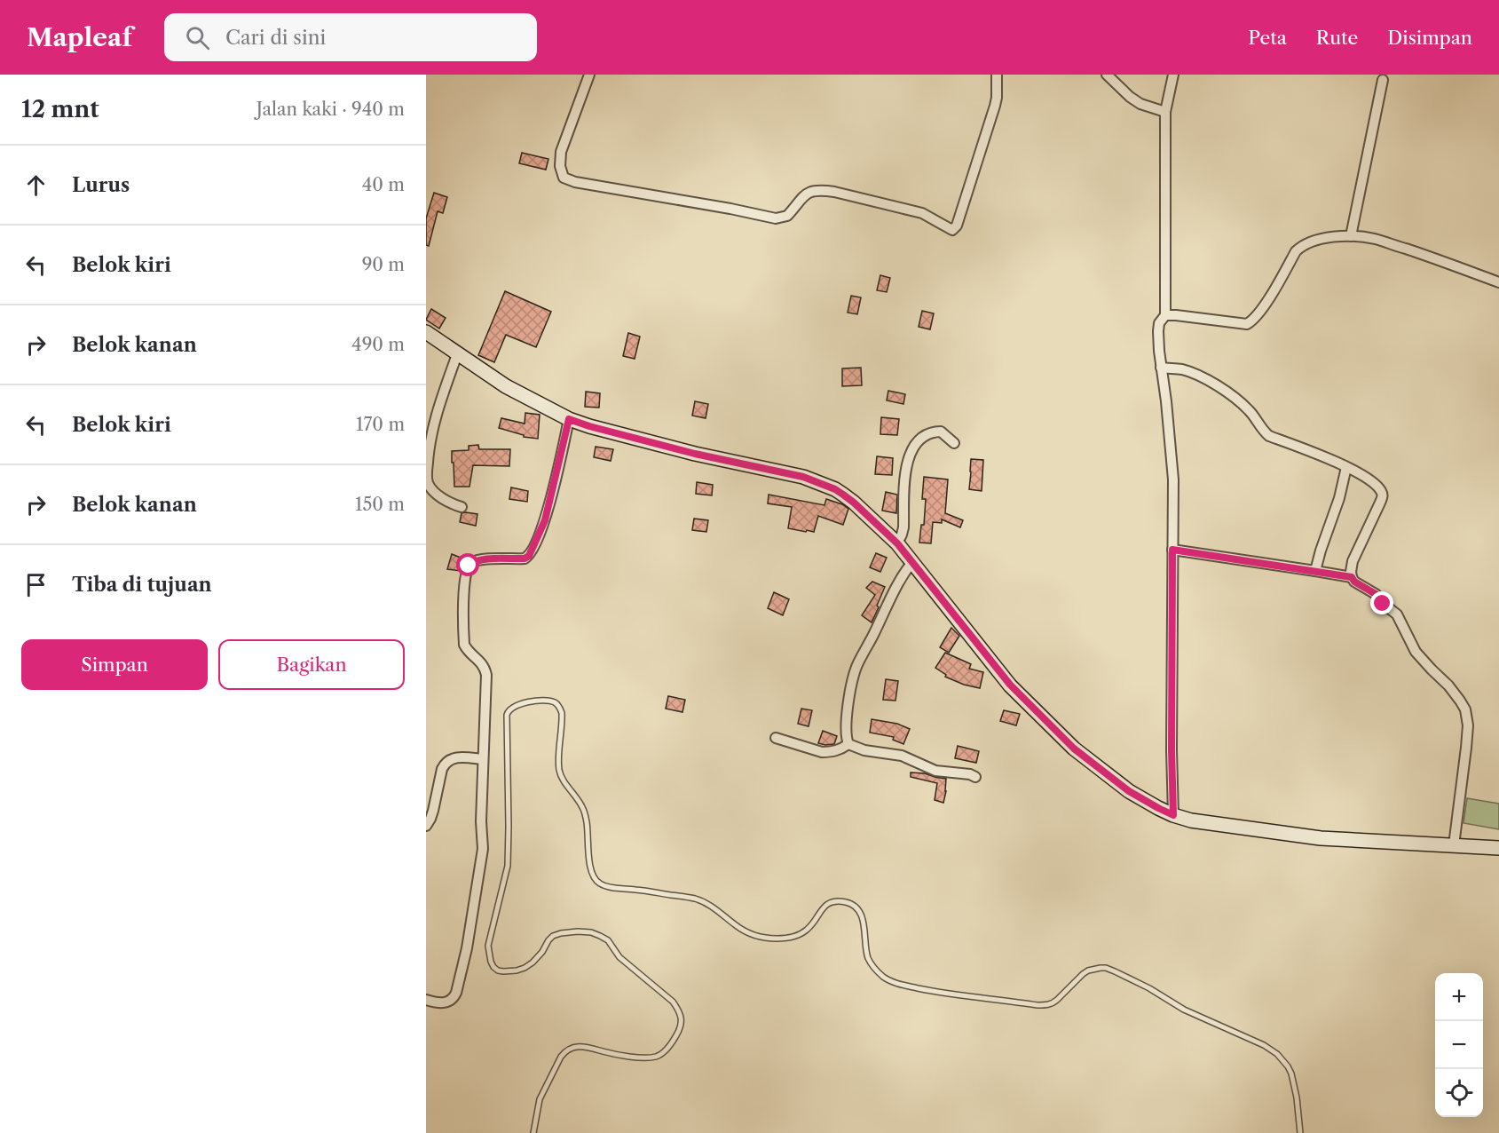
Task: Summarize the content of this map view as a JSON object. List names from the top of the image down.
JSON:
{
  "page": {
    "header": "Mapleaf",
    "search": "Cari di sini",
    "nav": ["Peta", "Rute", "Disimpan"],
    "heading": ["12 mnt", "Jalan kaki · 940 m"],
    "list": [
      ["Lurus", "40 m"],
      ["Belok kiri", "90 m"],
      ["Belok kanan", "490 m"],
      ["Belok kiri", "170 m"],
      ["Belok kanan", "150 m"],
      "Tiba di tujuan"
    ],
    "buttons": ["Simpan", "Bagikan"],
    "map_buttons": ["+", "−"]
  }
}
